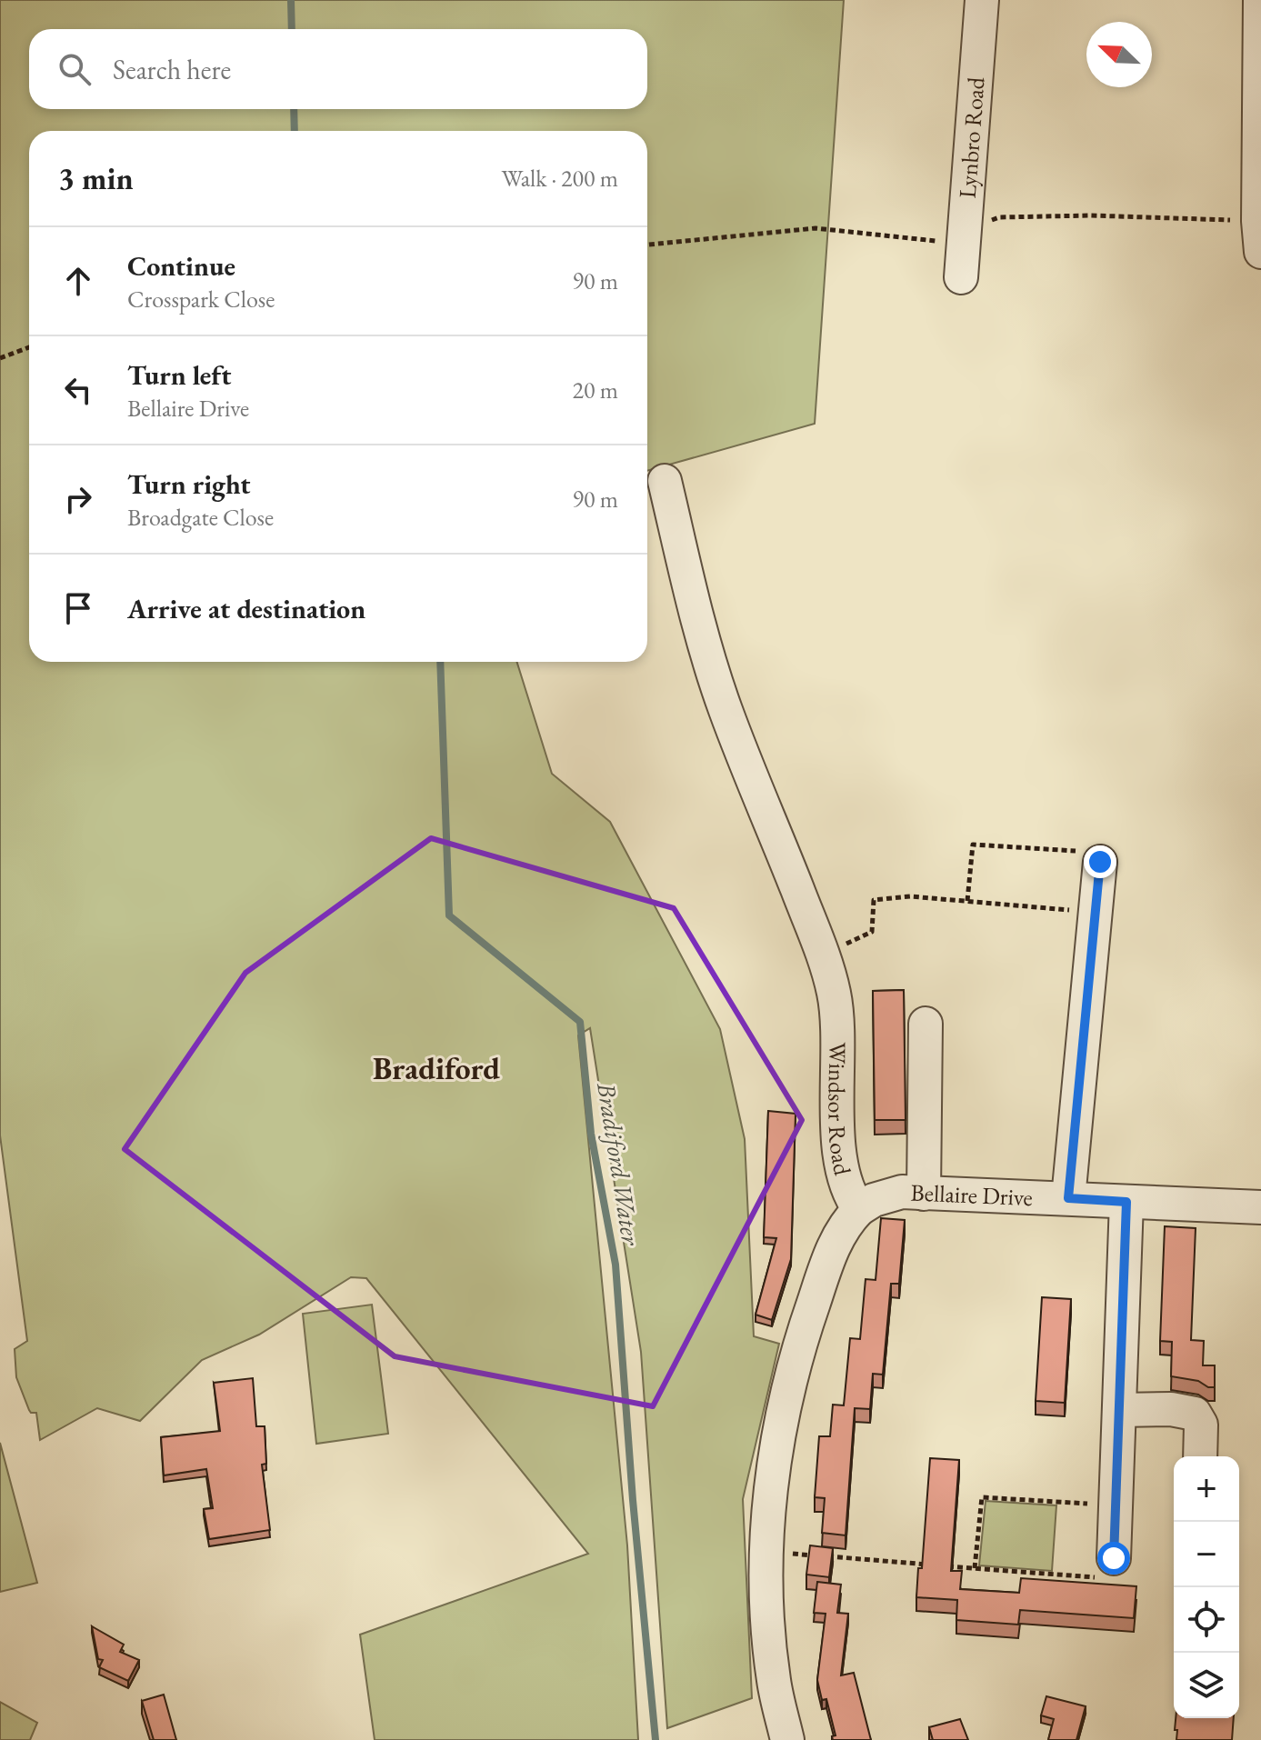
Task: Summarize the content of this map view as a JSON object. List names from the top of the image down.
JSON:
{
  "streets": {
    "street": ["Lynbro Road", "Windsor Road", "Bellaire Drive"]
  },
  "crossings": [
    ["Windsor Road", "Bellaire Drive"]
  ],
  "districts": ["Bradiford"],
  "water": ["Bradiford Water"],
  "north": "top left",
  "page": {
    "search": "Search here",
    "heading": ["3 min", "Walk · 200 m"],
    "list": [
      ["Continue", "Crosspark Close", "90 m"],
      ["Turn left", "Bellaire Drive", "20 m"],
      ["Turn right", "Broadgate Close", "90 m"],
      "Arrive at destination"
    ],
    "map_buttons": ["+", "−"]
  }
}
